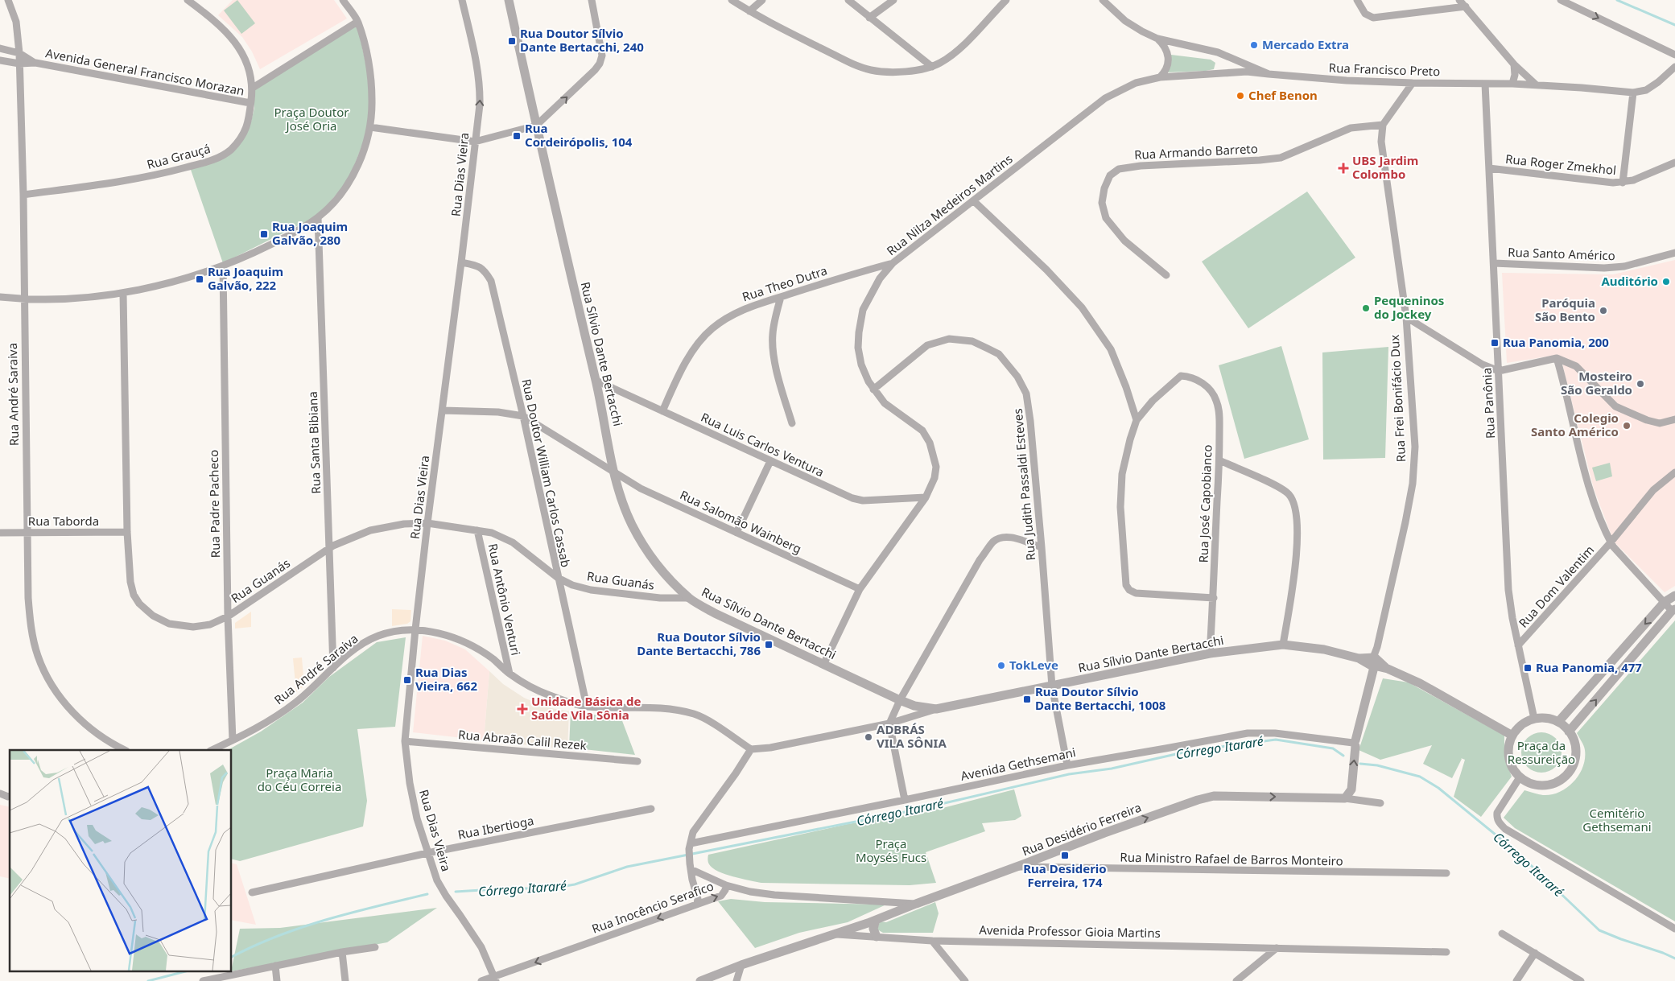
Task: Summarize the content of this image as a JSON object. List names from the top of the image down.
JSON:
{
  "streets": {
    "street": [
      "Rua Francisco Preto",
      "Avenida General Francisco Morazan",
      "Rua Armando Barreto",
      "Rua Grauçá",
      "Rua Roger Zmekhol",
      "Rua Dias Vieira",
      "Rua Nilza Medeiros Martins",
      "Rua Santo Américo",
      "Rua Theo Dutra",
      "Rua Sílvio Dante Bertacchi",
      "Rua André Saraiva",
      "Rua Frei Bonifácio Dux",
      "Rua Panônia",
      "Rua Santa Bibiana",
      "Rua Luis Carlos Ventura",
      "Rua Doutor William Carlos Cassab",
      "Rua Judith Passaldi Esteves",
      "Rua Padre Pacheco",
      "Rua José Capobianco",
      "Rua Taborda",
      "Rua Salomão Wainberg",
      "Rua Guanás",
      "Rua Dom Valentim",
      "Rua Antônio Venturi",
      "Rua Abraão Calil Rezek",
      "Avenida Gethsemani",
      "Rua Ibertioga",
      "Rua Desidério Ferreira",
      "Rua Ministro Rafael de Barros Monteiro",
      "Rua Inocêncio Serafico",
      "Avenida Professor Gioia Martins"
    ]
  },
  "crossings": [
    ["Rua Francisco Preto", "Rua Nilza Medeiros Martins"],
    ["Rua Francisco Preto", "Rua Panônia"],
    ["Avenida General Francisco Morazan", "Rua Grauçá"],
    ["Avenida General Francisco Morazan", "Rua André Saraiva"],
    ["Rua Armando Barreto", "Rua Frei Bonifácio Dux"],
    ["Rua Grauçá", "Rua André Saraiva"],
    ["Rua Roger Zmekhol", "Rua Panônia"],
    ["Rua Dias Vieira", "Rua André Saraiva"],
    ["Rua Dias Vieira", "Rua Doutor William Carlos Cassab"],
    ["Rua Dias Vieira", "Rua Guanás"],
    ["Rua Dias Vieira", "Rua Abraão Calil Rezek"],
    ["Rua Dias Vieira", "Rua Ibertioga"],
    ["Rua Dias Vieira", "Rua Inocêncio Serafico"],
    ["Rua Nilza Medeiros Martins", "Rua Theo Dutra"],
    ["Rua Nilza Medeiros Martins", "Rua Sílvio Dante Bertacchi"],
    ["Rua Nilza Medeiros Martins", "Rua Luis Carlos Ventura"],
    ["Rua Nilza Medeiros Martins", "Rua Judith Passaldi Esteves"],
    ["Rua Nilza Medeiros Martins", "Rua Salomão Wainberg"],
    ["Rua Santo Américo", "Rua Panônia"],
    ["Rua Theo Dutra", "Rua Luis Carlos Ventura"],
    ["Rua Sílvio Dante Bertacchi", "Rua Frei Bonifácio Dux"],
    ["Rua Sílvio Dante Bertacchi", "Rua Panônia"],
    ["Rua Sílvio Dante Bertacchi", "Rua Luis Carlos Ventura"],
    ["Rua Sílvio Dante Bertacchi", "Rua Judith Passaldi Esteves"],
    ["Rua Sílvio Dante Bertacchi", "Rua José Capobianco"],
    ["Rua Sílvio Dante Bertacchi", "Rua Salomão Wainberg"],
    ["Rua Sílvio Dante Bertacchi", "Rua Guanás"],
    ["Rua André Saraiva", "Rua Santa Bibiana"],
    ["Rua André Saraiva", "Rua Doutor William Carlos Cassab"],
    ["Rua André Saraiva", "Rua Padre Pacheco"],
    ["Rua André Saraiva", "Rua Taborda"],
    ["Rua André Saraiva", "Rua Antônio Venturi"],
    ["Rua Frei Bonifácio Dux", "Avenida Gethsemani"],
    ["Rua Frei Bonifácio Dux", "Rua Desidério Ferreira"],
    ["Rua Panônia", "Rua Dom Valentim"],
    ["Rua Santa Bibiana", "Rua Guanás"],
    ["Rua Doutor William Carlos Cassab", "Rua Salomão Wainberg"],
    ["Rua Doutor William Carlos Cassab", "Rua Guanás"],
    ["Rua Judith Passaldi Esteves", "Avenida Gethsemani"],
    ["Rua Padre Pacheco", "Rua Guanás"],
    ["Rua Taborda", "Rua Guanás"],
    ["Rua Guanás", "Rua Antônio Venturi"],
    ["Rua Desidério Ferreira", "Rua Ministro Rafael de Barros Monteiro"],
    ["Rua Desidério Ferreira", "Rua Inocêncio Serafico"],
    ["Rua Desidério Ferreira", "Avenida Professor Gioia Martins"]
  ],
  "one_way": ["Rua Desidério Ferreira"],
  "water": ["Córrego Itararé"],
  "parks": [
    "Praça Doutor José Oria",
    "Praça da Ressureição",
    "Praça Maria do Céu Correia",
    "Cemitério Gethsemani",
    "Praça Moysés Fucs"
  ],
  "places": {
    "transit": [
      "Rua Doutor Sílvio Dante Bertacchi, 240",
      "Rua Cordeirópolis, 104",
      "Rua Joaquim Galvão, 280",
      "Rua Joaquim Galvão, 222",
      "Rua Panomia, 200",
      "Rua Doutor Sílvio Dante Bertacchi, 786",
      "Rua Panomia, 477",
      "Rua Dias Vieira, 662",
      "Rua Doutor Sílvio Dante Bertacchi, 1008",
      "Rua Desiderio Ferreira, 174"
    ],
    "other": [
      "Mercado Extra",
      "Chef Benon",
      "Auditório",
      "Pequeninos do Jockey",
      "Paróquia São Bento",
      "Mosteiro São Geraldo",
      "Colegio Santo Américo",
      "TokLeve",
      "ADBRÁS VILA SÔNIA"
    ],
    "health": ["UBS Jardim Colombo", "Unidade Básica de Saúde Vila Sônia"]
  }
}
